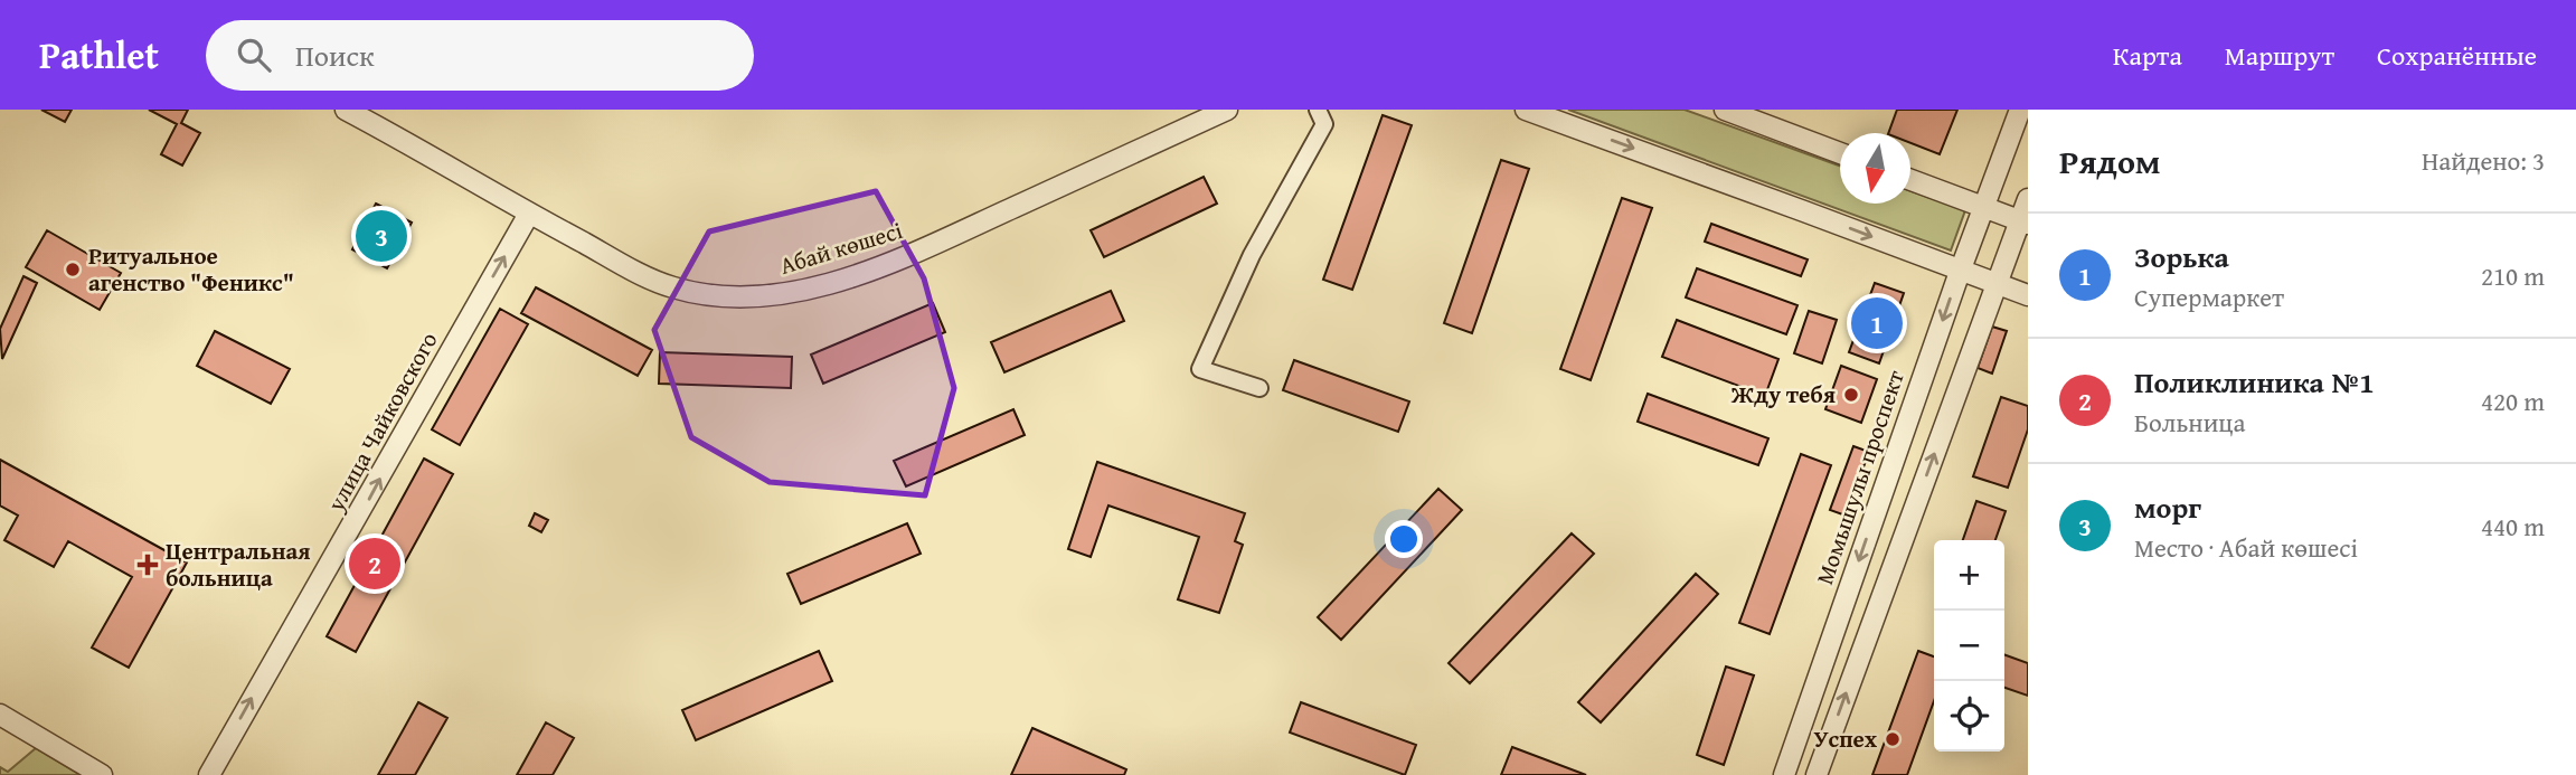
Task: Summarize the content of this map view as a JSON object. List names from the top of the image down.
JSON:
{
  "streets": {
    "street": ["Абай көшесі", "улица Чайковского", "Момышулы проспект"]
  },
  "crossings": [
    ["Абай көшесі", "улица Чайковского"]
  ],
  "one_way": ["улица Чайковского"],
  "places": {
    "other": ["Ритуальное агенство \"Феникс\"", "Жду тебя", "Успех"],
    "health": ["Центральная больница"]
  },
  "north": "bottom",
  "page": {
    "header": "Pathlet",
    "search": "Поиск",
    "nav": ["Карта", "Маршрут", "Сохранённые"],
    "heading": ["Рядом", "Найдено: 3"],
    "pins": ["3", "1", "2"],
    "list": [
      {
        "mark": "1",
        "name": "Зорька",
        "note": "Супермаркет",
        "value": "210 m"
      },
      {
        "mark": "2",
        "name": "Поликлиника №1",
        "note": "Больница",
        "value": "420 m"
      },
      {
        "mark": "3",
        "name": "морг",
        "note": "Место · Абай көшесі",
        "value": "440 m"
      }
    ],
    "map_buttons": ["+", "−"]
  }
}
